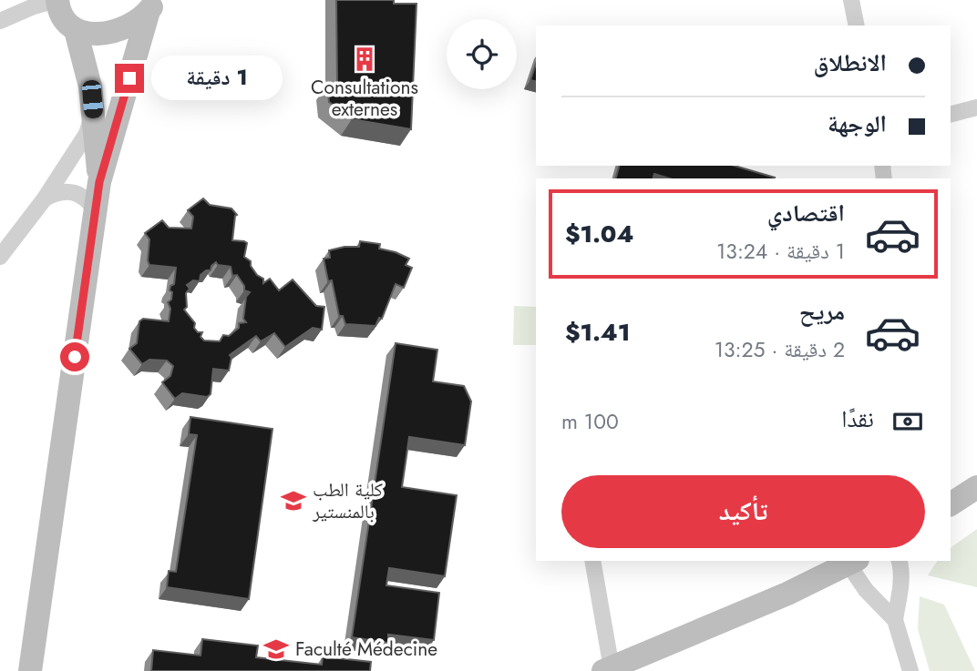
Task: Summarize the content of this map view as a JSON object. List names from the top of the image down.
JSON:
{
  "places": {
    "building": ["Consultations externes"],
    "school or university": ["كلية الطب بالمنستير", "Faculté Médecine"]
  },
  "page": {
    "banner": ["الانطلاق", "الوجهة"],
    "bubble": "1 دقيقة",
    "list": [
      {
        "name": "اقتصادي",
        "note": "1 دقيقة · 13:24",
        "value": "$1.04"
      },
      {
        "name": "مريح",
        "note": "2 دقيقة · 13:25",
        "value": "$1.41"
      }
    ],
    "pay": ["نقدًا", "100 m"],
    "buttons": "تأكيد"
  }
}
